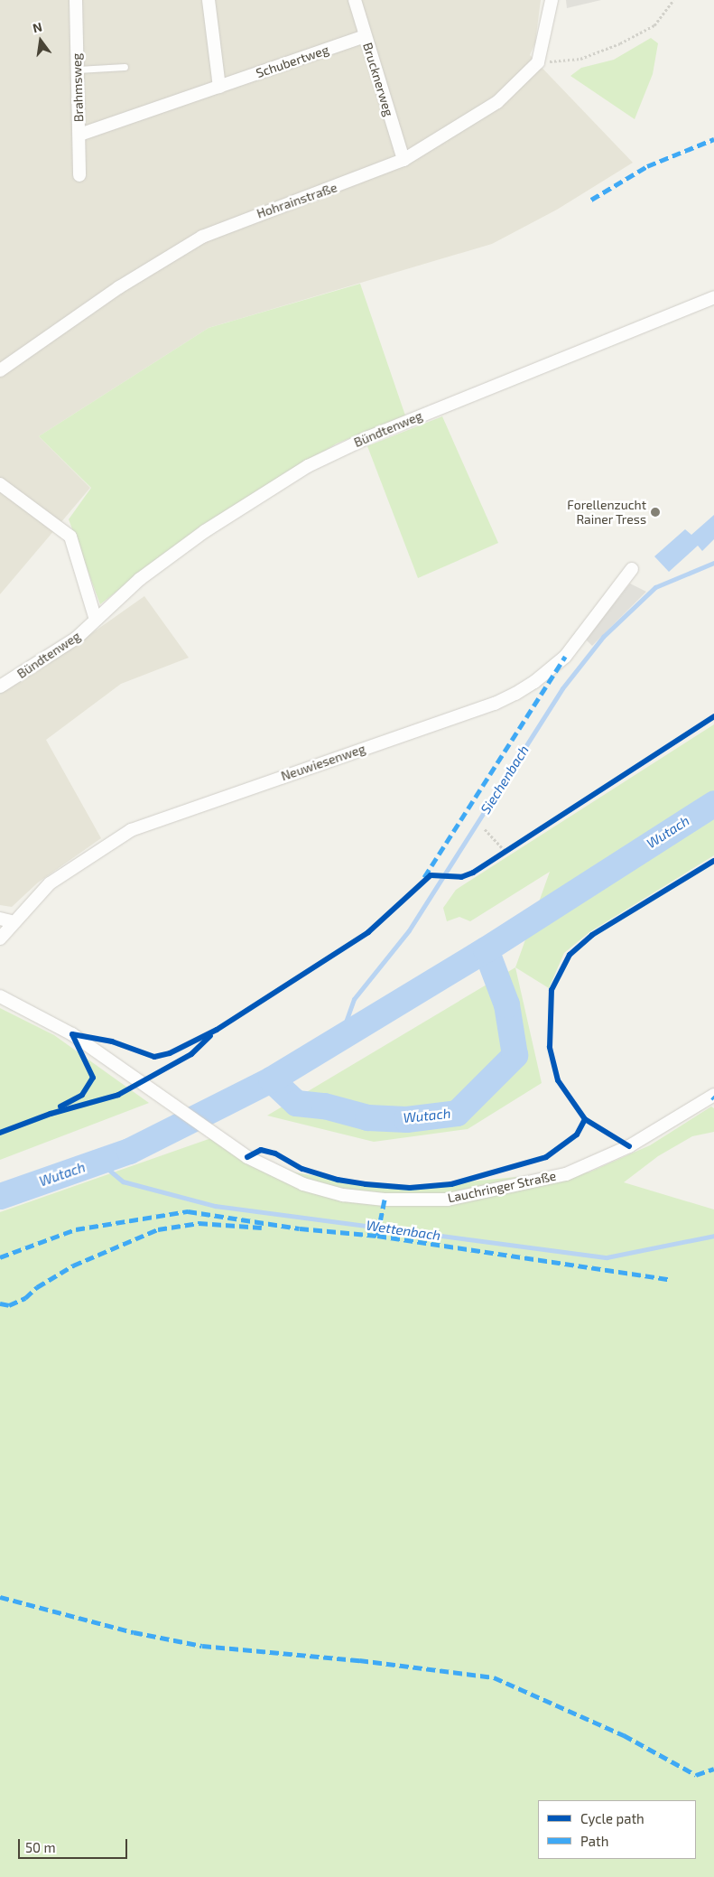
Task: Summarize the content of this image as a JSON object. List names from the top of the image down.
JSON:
{
  "streets": {
    "street": [
      "Schubertweg",
      "Brucknerweg",
      "Brahmsweg",
      "Hohrainstraße",
      "Bündtenweg",
      "Neuwiesenweg",
      "Lauchringer Straße"
    ]
  },
  "crossings": [
    ["Schubertweg", "Brucknerweg"],
    ["Schubertweg", "Brahmsweg"],
    ["Brucknerweg", "Hohrainstraße"]
  ],
  "water": ["Siechenbach", "Wutach", "Wettenbach"],
  "places": ["Forellenzucht Rainer Tress"],
  "legend": ["Cycle path", "Path"],
  "scale_bar": "50 m",
  "north": "top"
}
